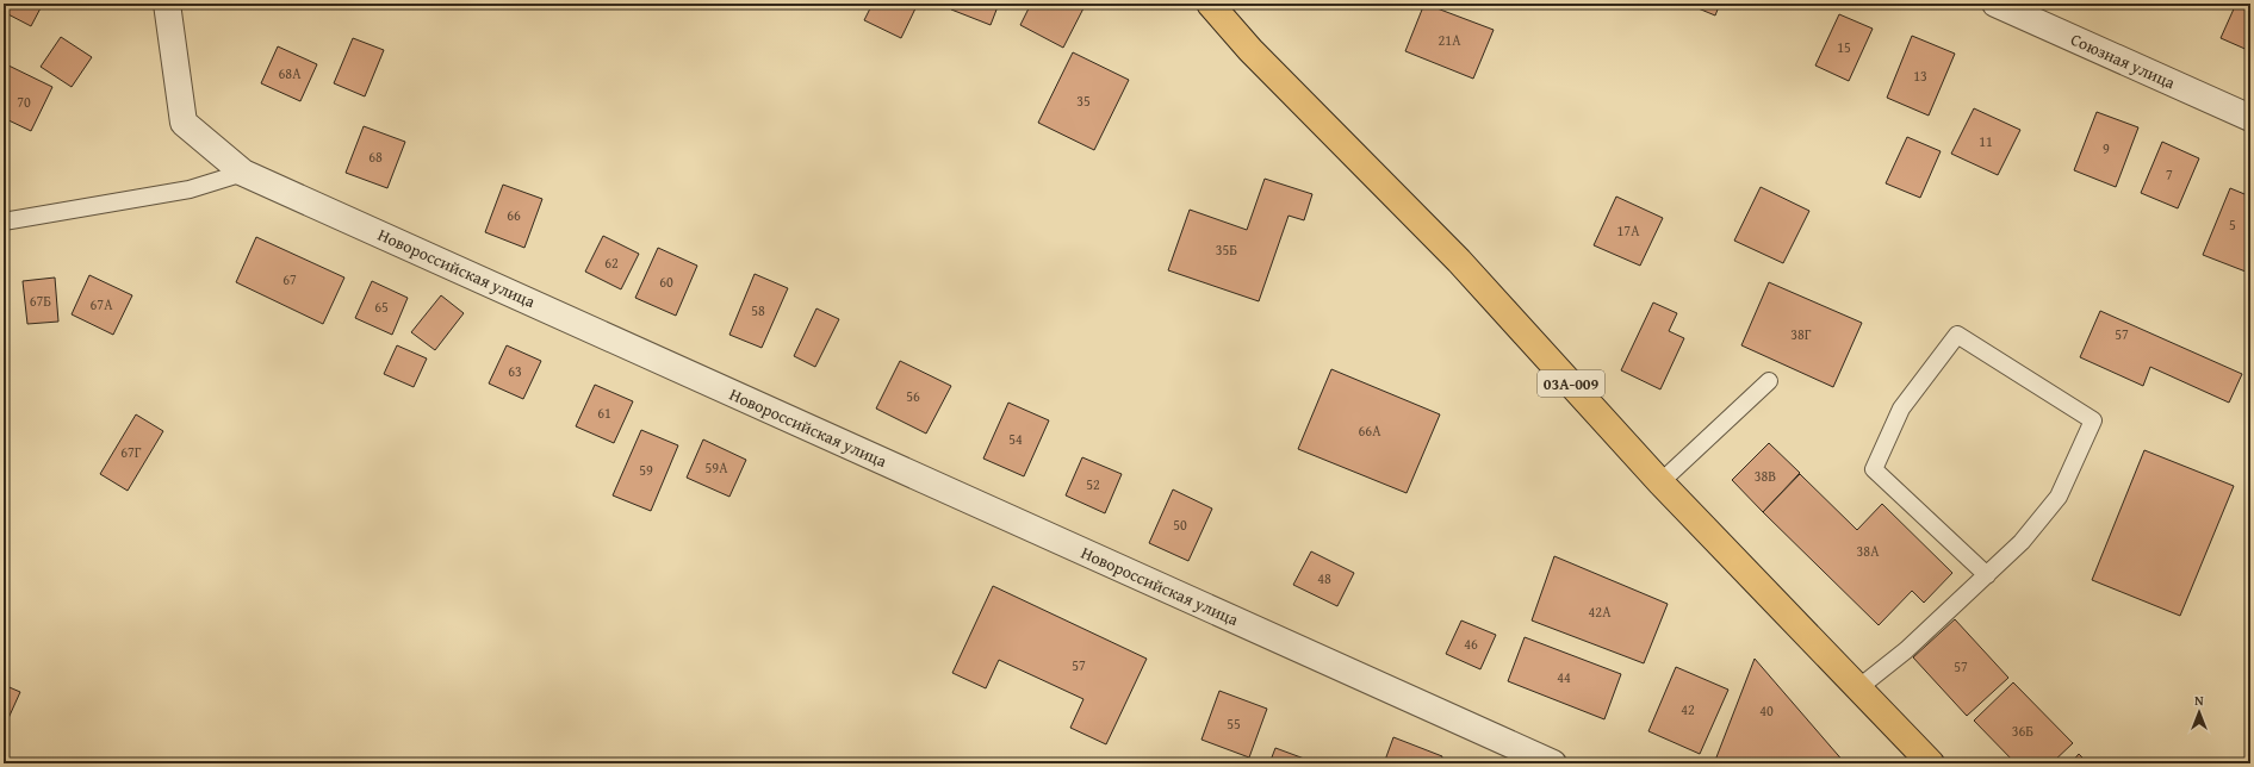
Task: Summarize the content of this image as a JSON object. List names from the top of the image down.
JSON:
{
  "streets": {
    "main road": ["03А-009"],
    "street": ["Союзная улица", "Новороссийская улица"]
  },
  "house_numbers": [
    "21А",
    "15",
    "68А",
    "13",
    "35",
    "70",
    "11",
    "9",
    "68",
    "7",
    "66",
    "5",
    "17А",
    "35Б",
    "62",
    "67",
    "60",
    "67Б",
    "67А",
    "65",
    "58",
    "38Г",
    "57",
    "63",
    "56",
    "61",
    "66А",
    "54",
    "67Г",
    "59А",
    "59",
    "38В",
    "52",
    "50",
    "38А",
    "48",
    "42А",
    "46",
    "57",
    "57",
    "44",
    "42",
    "40",
    "55",
    "36Б"
  ],
  "north": "top"
}
